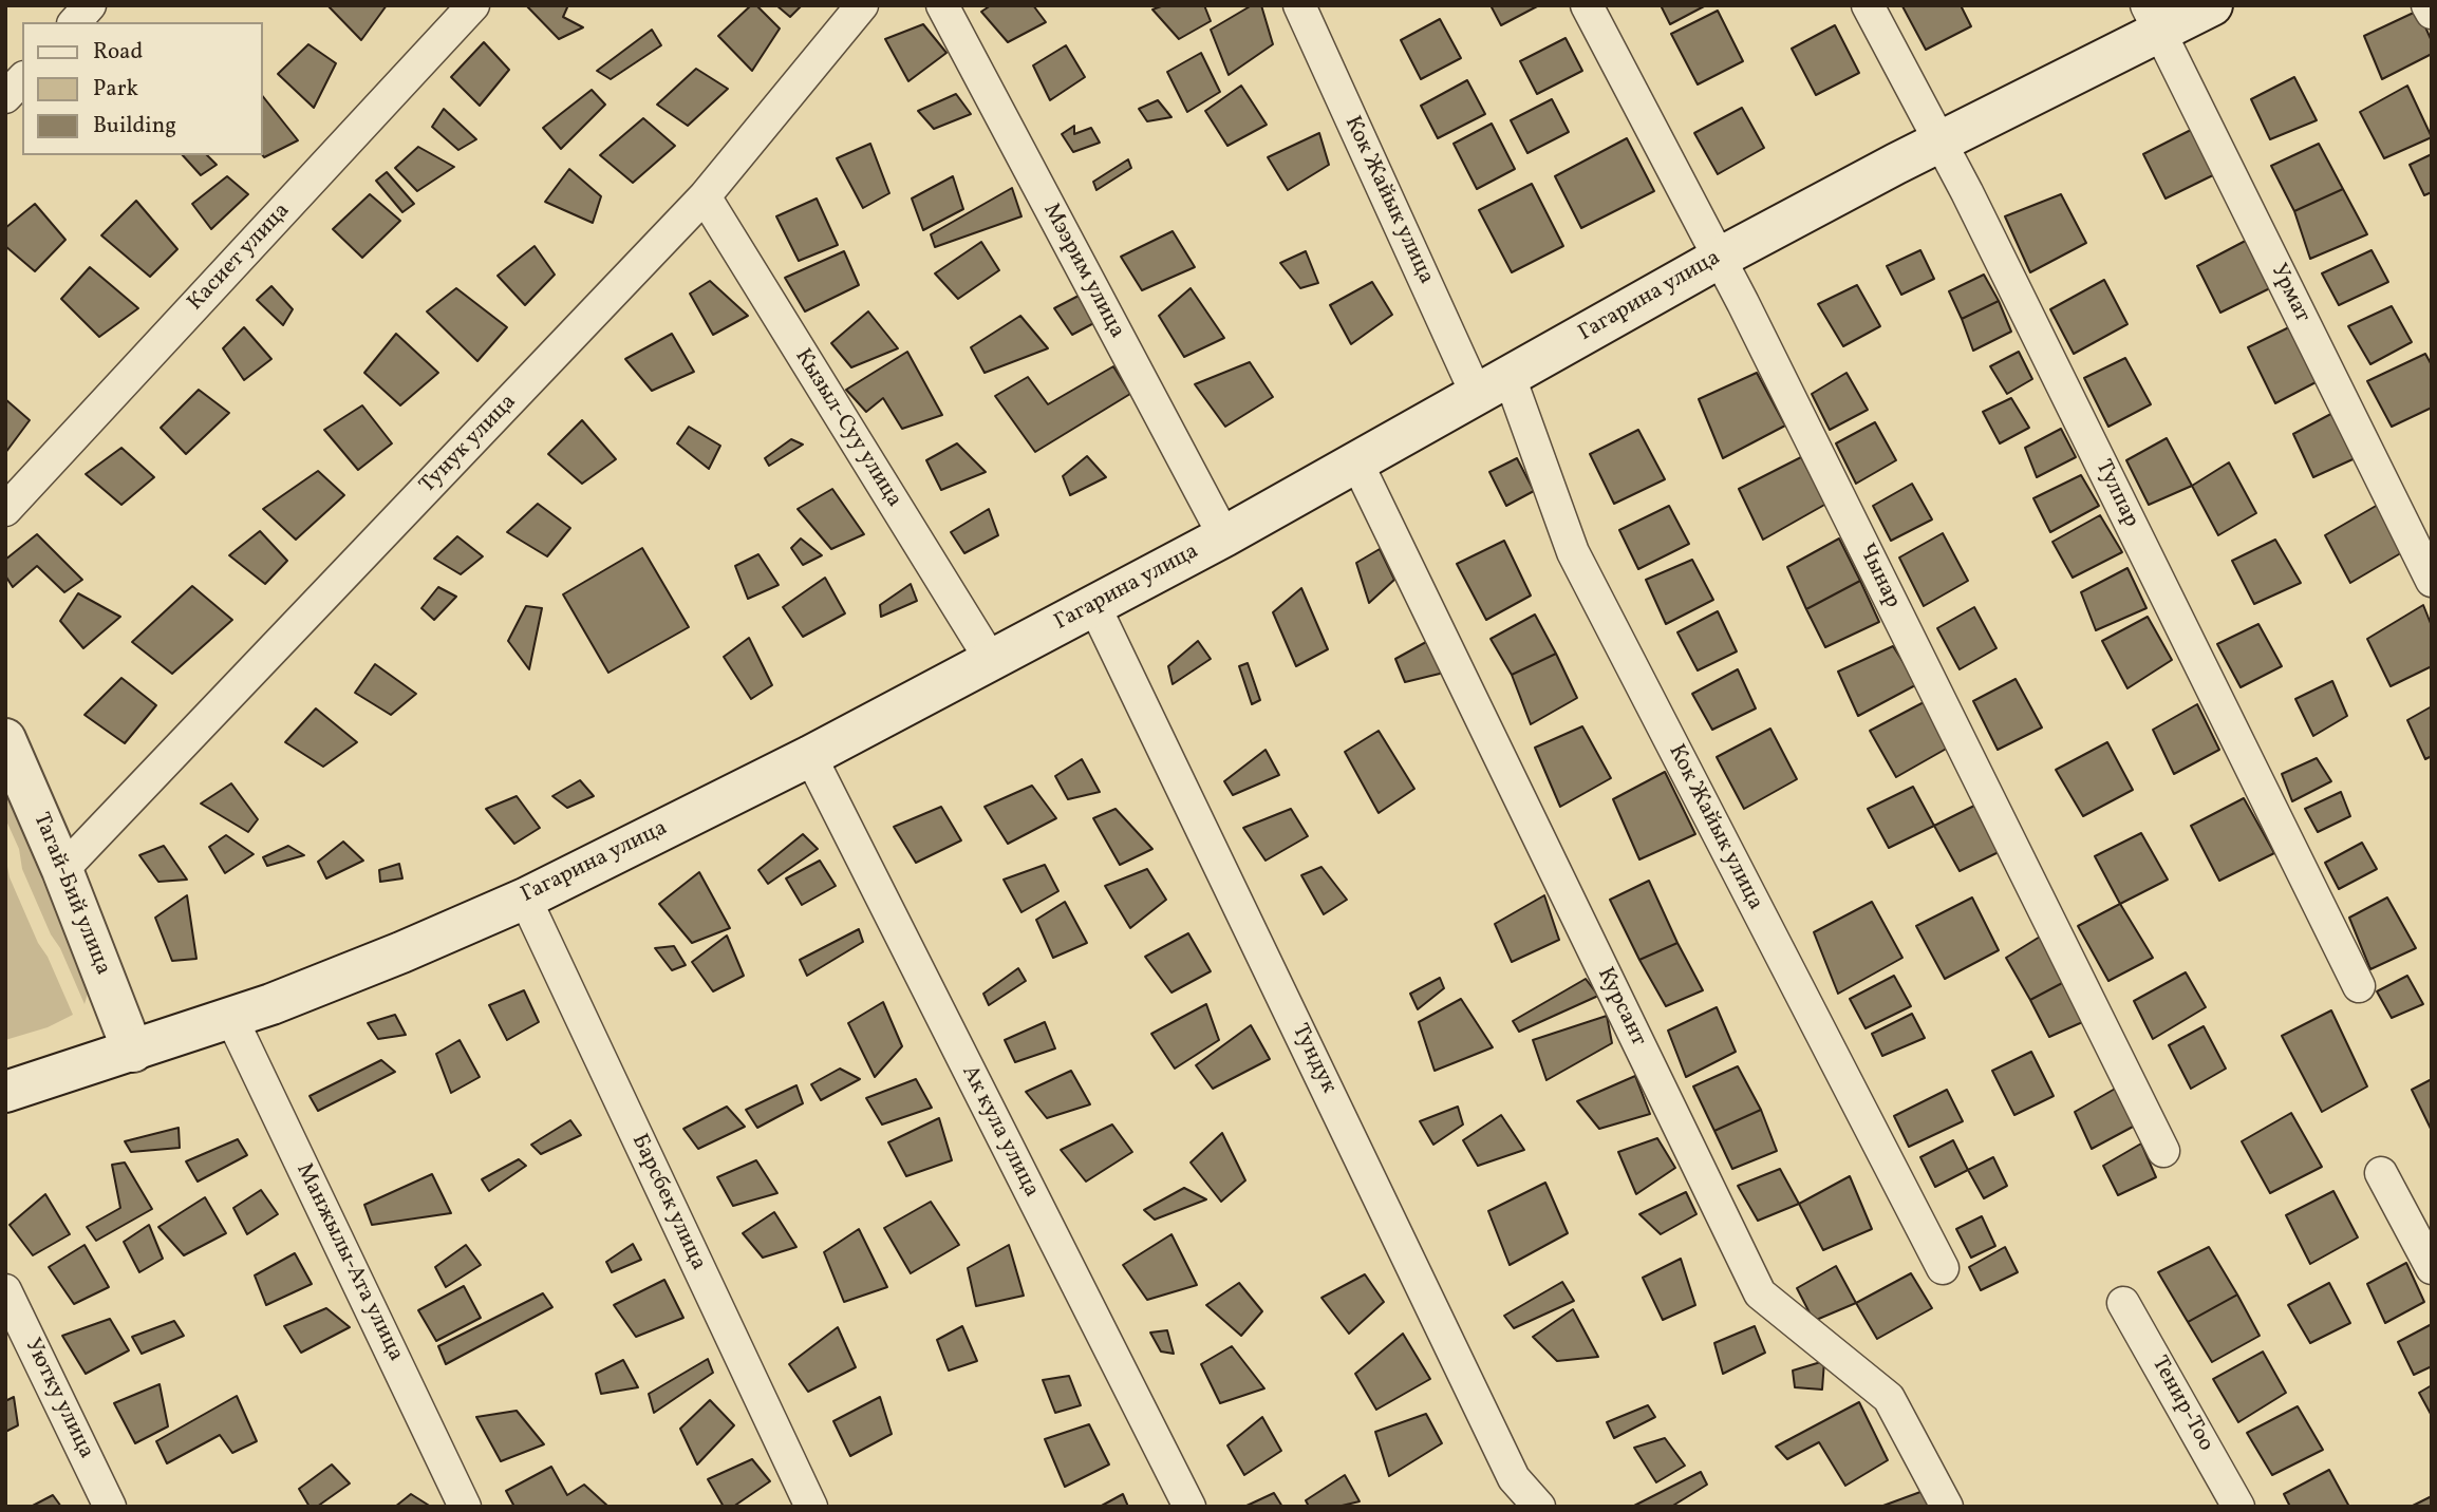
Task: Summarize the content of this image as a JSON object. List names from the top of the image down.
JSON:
{
  "streets": {
    "main road": ["Гагарина улица", "Тагай-Бий улица"],
    "street": [
      "Кок Жайык улица",
      "Касиет улица",
      "Мээрим улица",
      "Урмат",
      "Кызыл-Суу улица",
      "Тунук улица",
      "Тулпар",
      "Чынар",
      "Курсант",
      "Тундук",
      "Ак кула улица",
      "Барсбек улица",
      "Манжылы-Ата улица",
      "Уютку улица",
      "Тенир-Тоо"
    ]
  },
  "crossings": [
    ["Кок Жайык улица", "Гагарина улица"],
    ["Мээрим улица", "Гагарина улица"],
    ["Урмат", "Гагарина улица"],
    ["Гагарина улица", "Кызыл-Суу улица"],
    ["Гагарина улица", "Тулпар"],
    ["Гагарина улица", "Чынар"],
    ["Гагарина улица", "Тагай-Бий улица"],
    ["Гагарина улица", "Курсант"],
    ["Гагарина улица", "Тундук"],
    ["Гагарина улица", "Ак кула улица"],
    ["Гагарина улица", "Барсбек улица"],
    ["Гагарина улица", "Манжылы-Ата улица"],
    ["Кызыл-Суу улица", "Тунук улица"],
    ["Тунук улица", "Тагай-Бий улица"]
  ],
  "legend": ["Road", "Park", "Building"]
}
